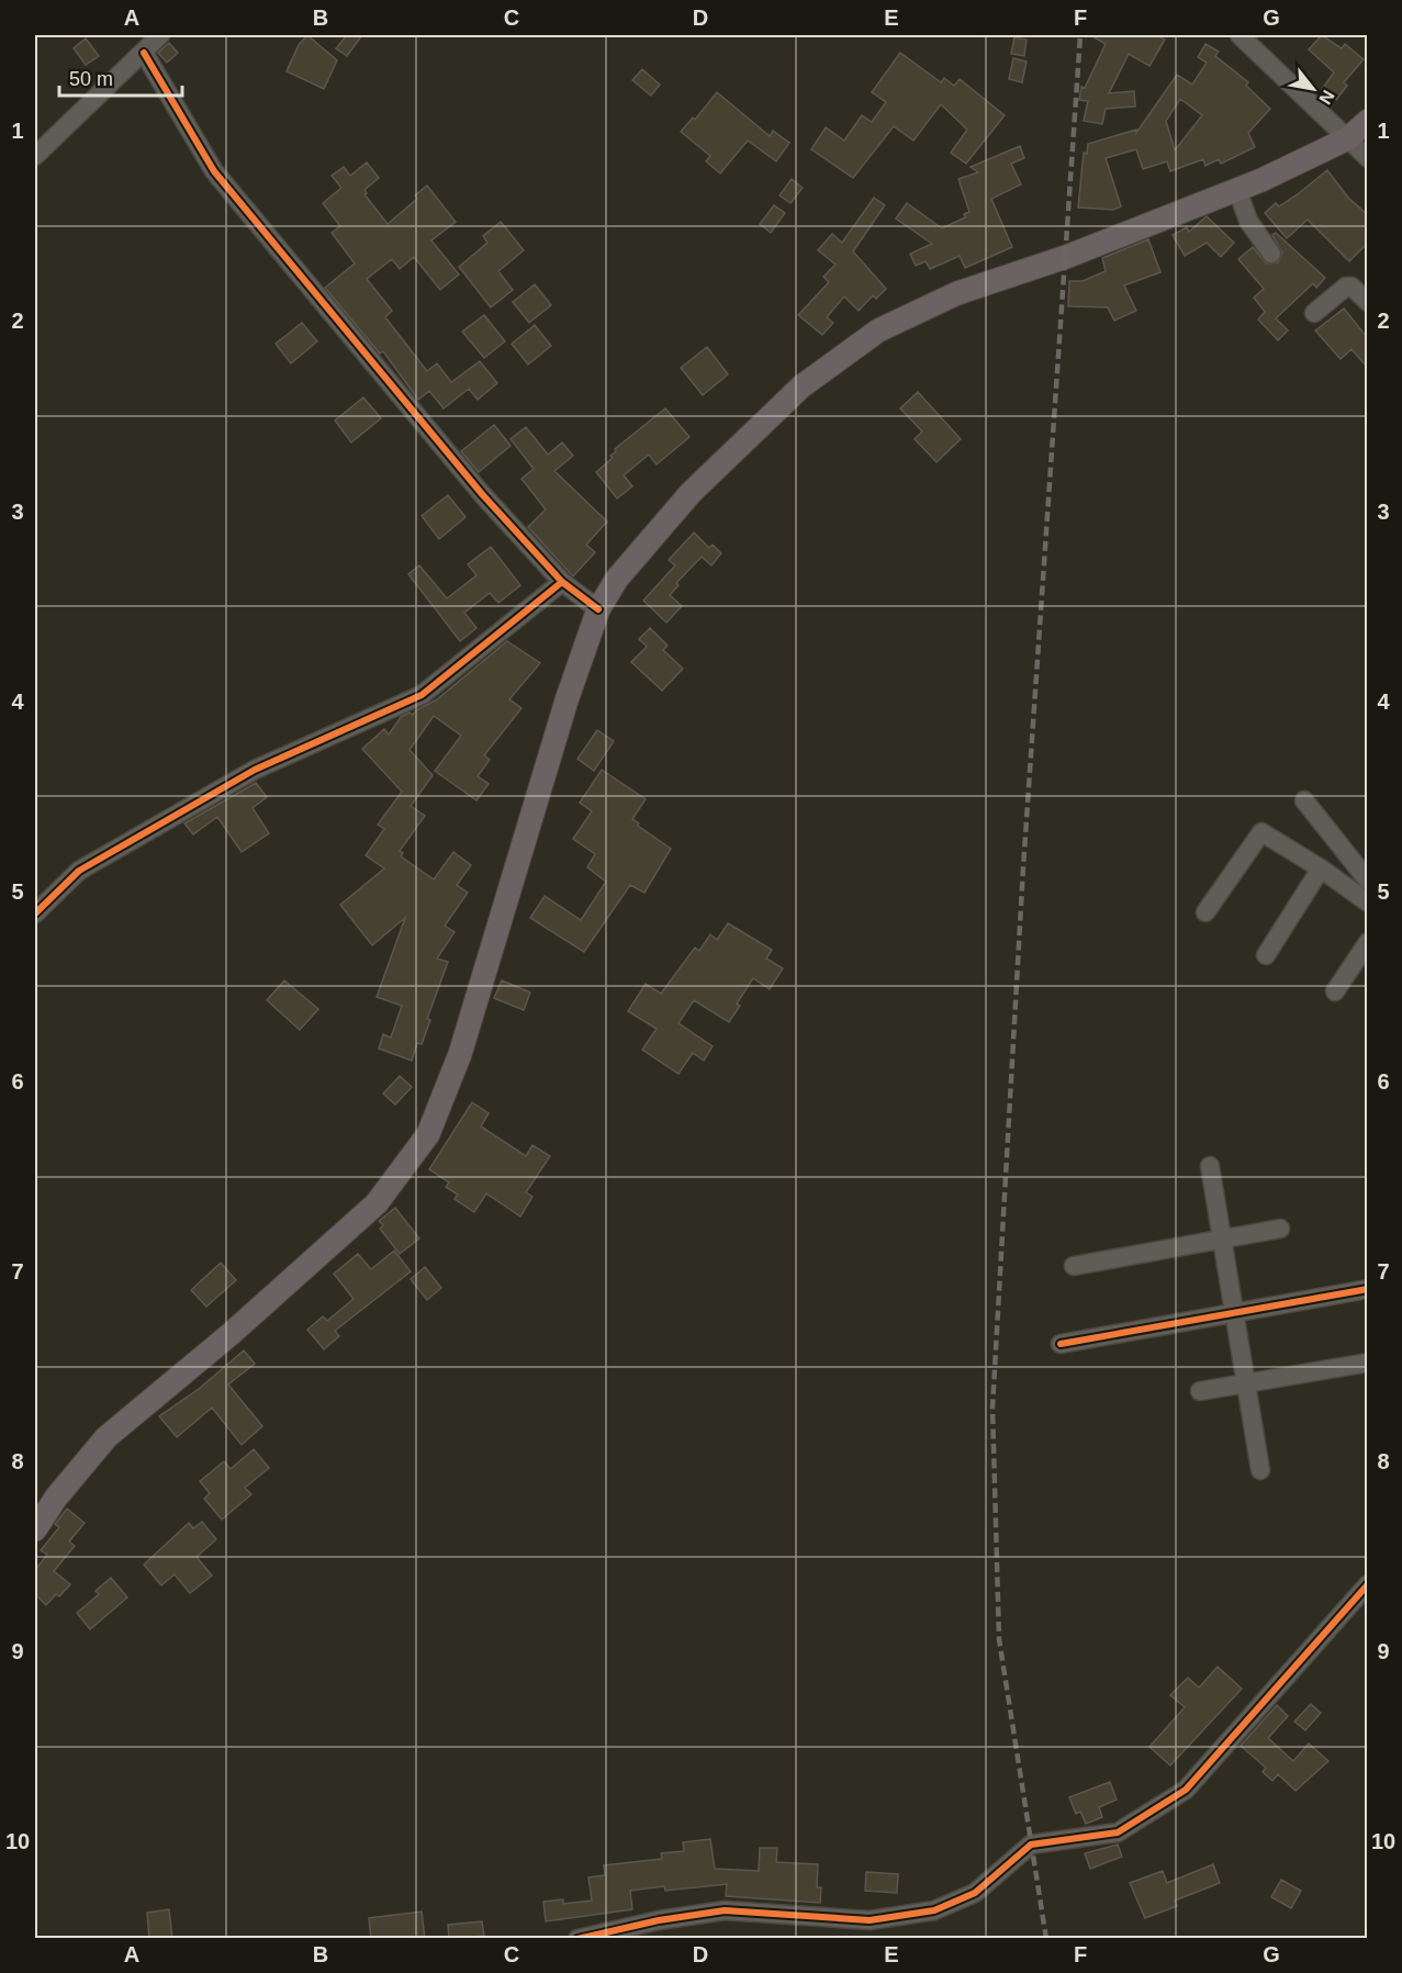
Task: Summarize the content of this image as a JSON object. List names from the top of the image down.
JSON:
{
  "scale_bar": "50 m",
  "north": "bottom right",
  "grid": {
    "columns": [
      "A",
      "B",
      "C",
      "D",
      "E",
      "F",
      "G"
    ],
    "rows": [
      "1",
      "2",
      "3",
      "4",
      "5",
      "6",
      "7",
      "8",
      "9",
      "10"
    ]
  }
}
